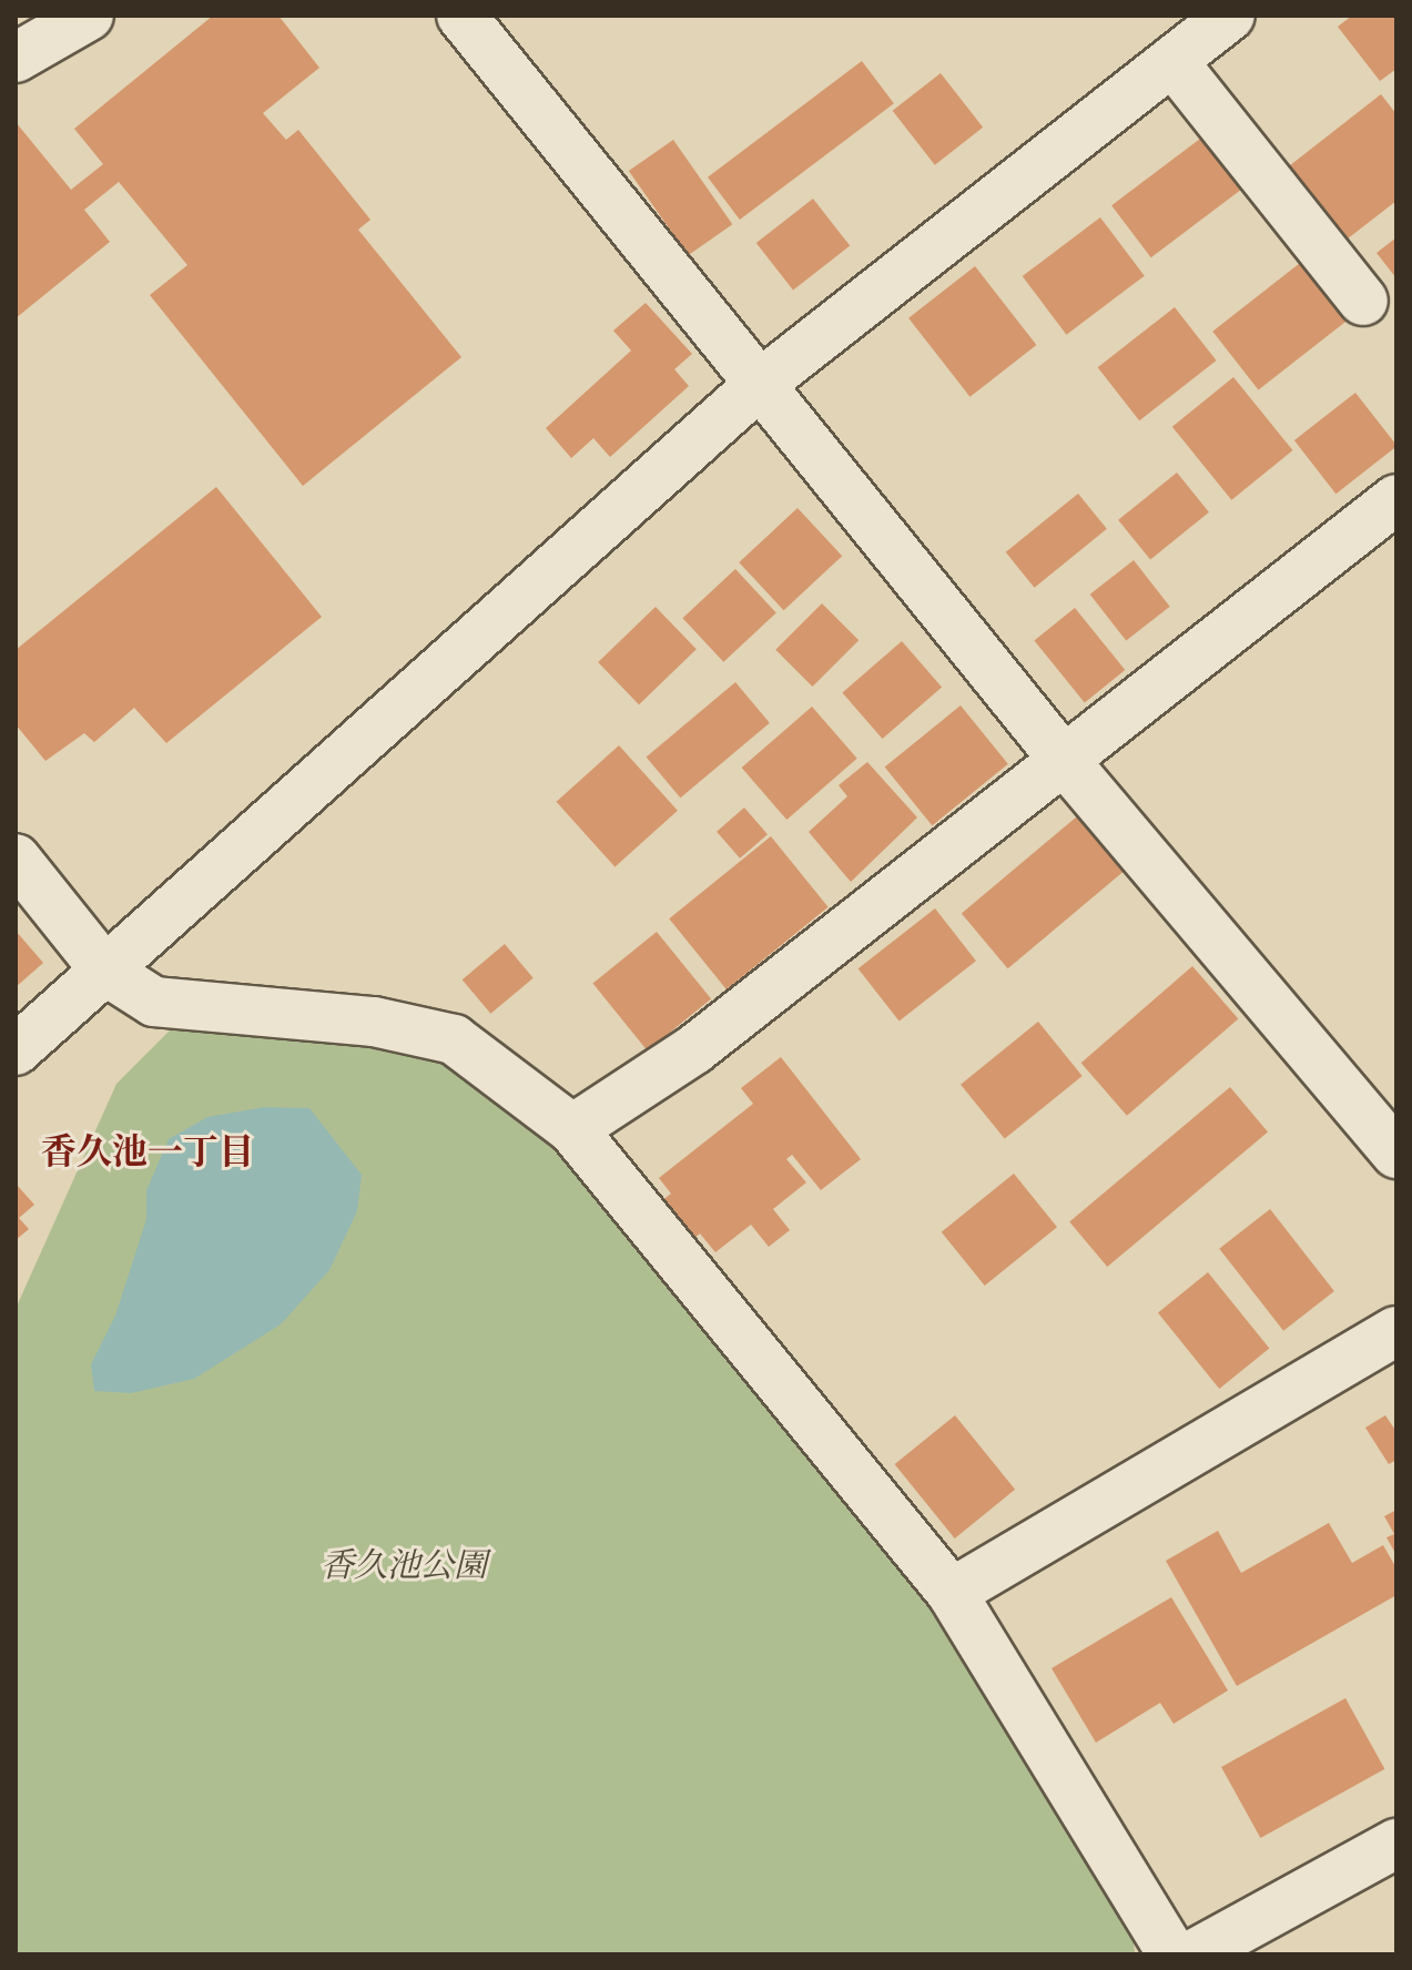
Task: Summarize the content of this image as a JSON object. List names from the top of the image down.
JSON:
{
  "districts": ["香久池一丁目"],
  "parks": ["香久池公園"]
}
